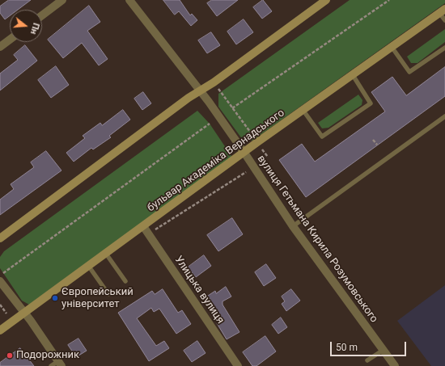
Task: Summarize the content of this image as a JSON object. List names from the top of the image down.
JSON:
{
  "streets": {
    "main road": ["бульвар Академіка Вернадського"],
    "street": ["вулиця Гетьмана Кирила Розумовського", "Улицька вулиця"]
  },
  "crossings": [
    ["бульвар Академіка Вернадського", "вулиця Гетьмана Кирила Розумовського"],
    ["бульвар Академіка Вернадського", "Улицька вулиця"]
  ],
  "places": ["Європейський університет", "Подорожник"],
  "scale_bar": "50 m",
  "north": "right"
}
